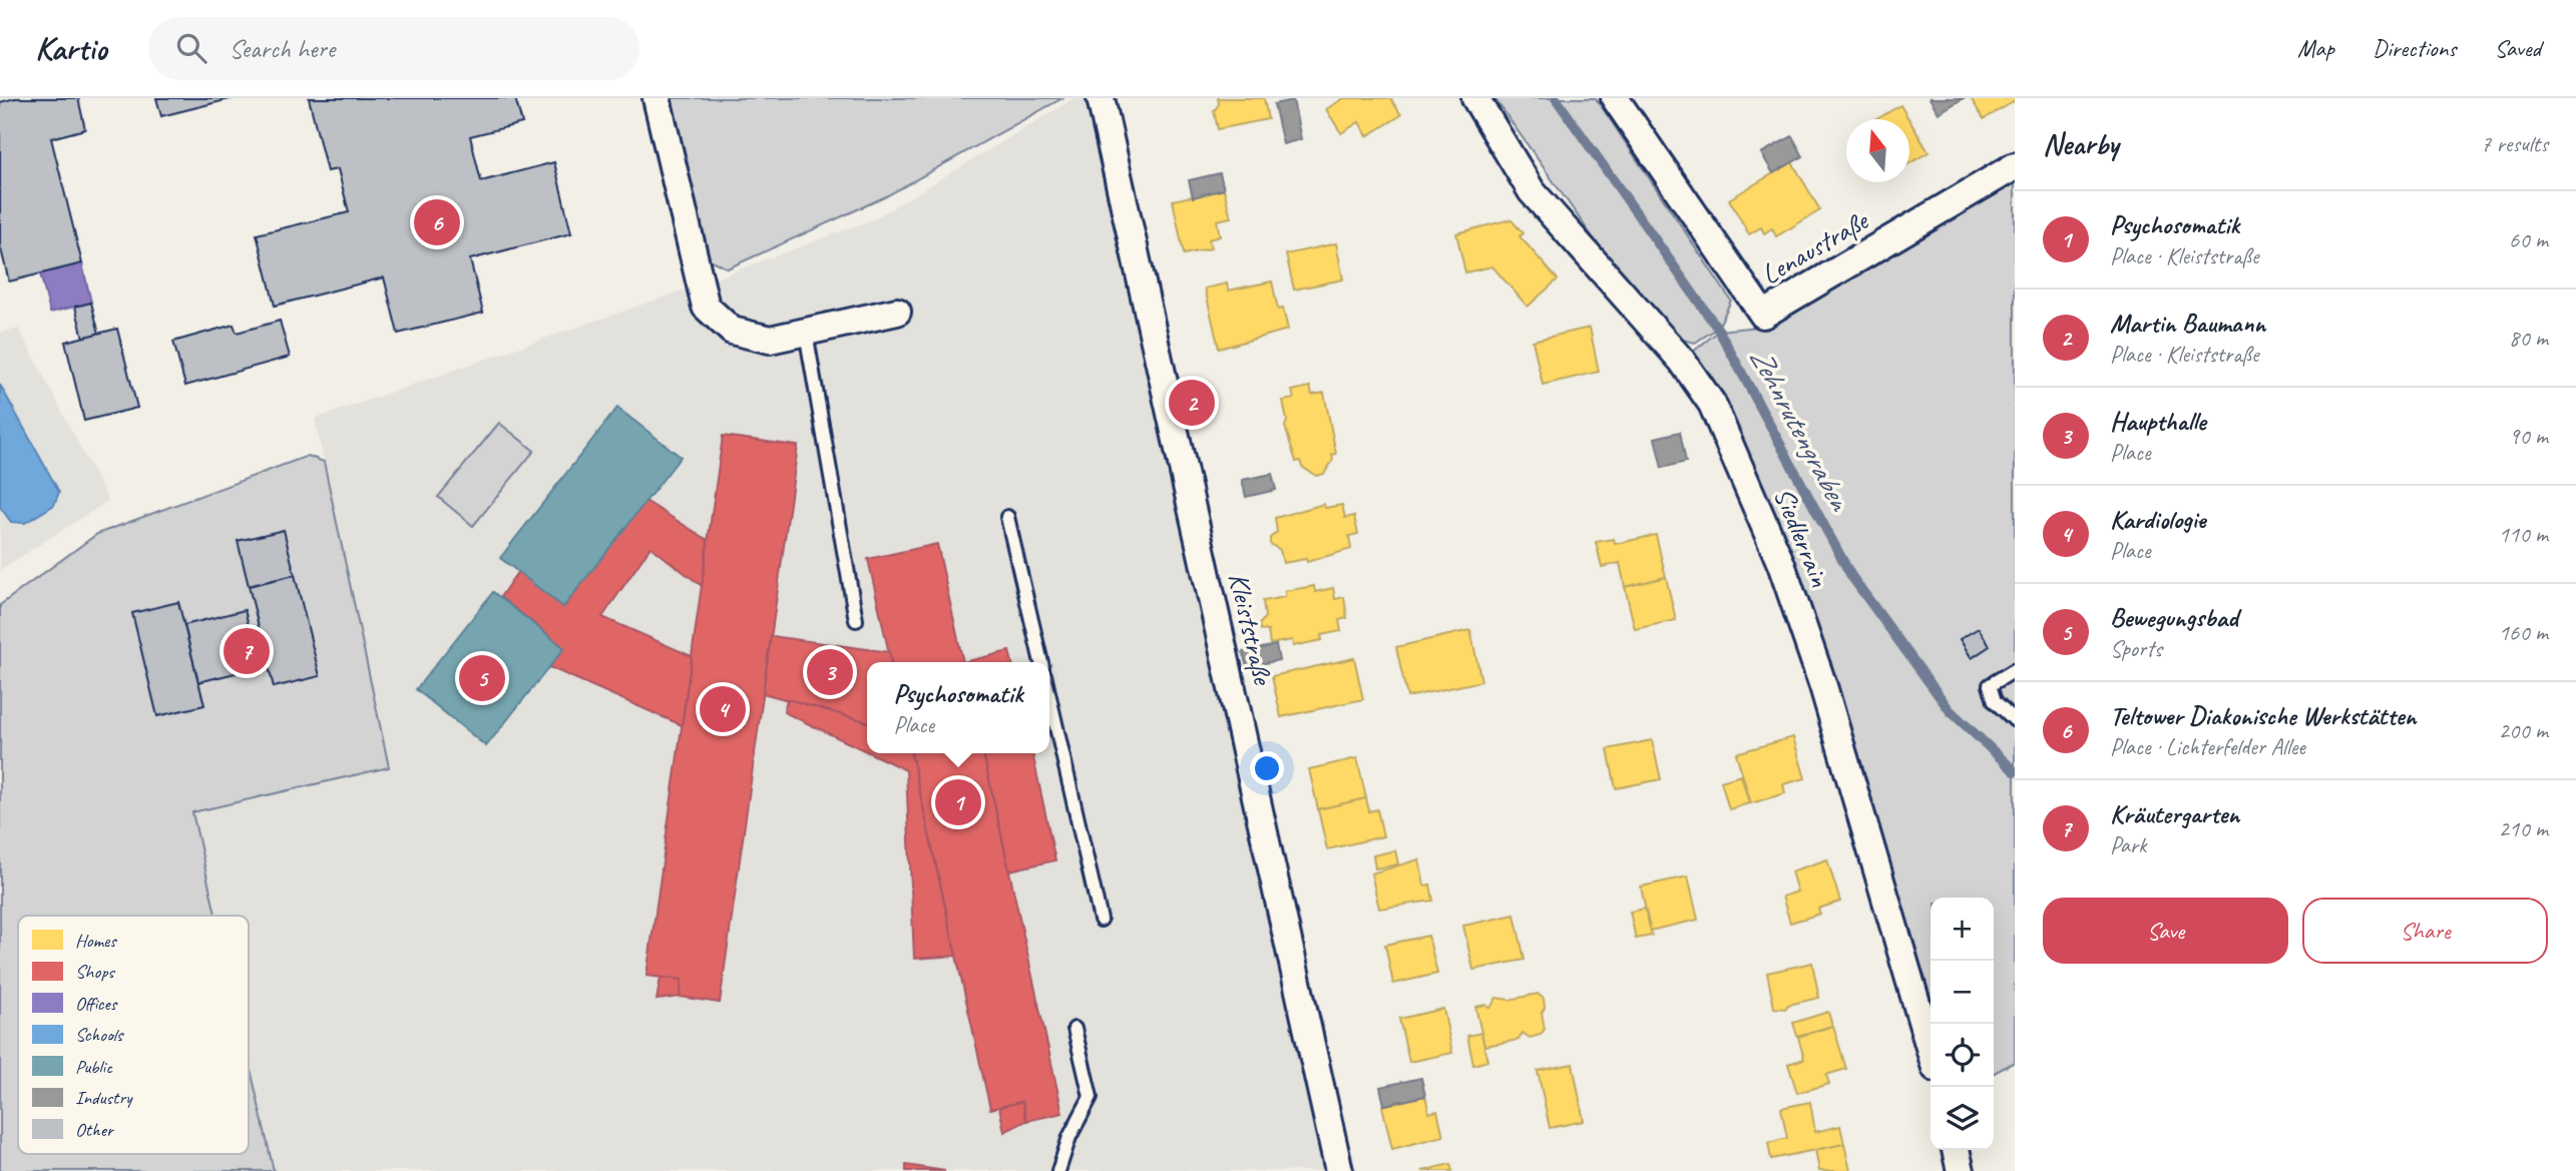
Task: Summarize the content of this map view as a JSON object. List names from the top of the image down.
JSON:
{
  "streets": {
    "street": ["Lenaustraße", "Siedlerrain", "Kleiststraße"]
  },
  "water": ["Zehnrutengraben"],
  "legend": [
    "Homes",
    "Shops",
    "Offices",
    "Schools",
    "Public",
    "Industry",
    "Other"
  ],
  "north": "top",
  "page": {
    "header": "Kartio",
    "search": "Search here",
    "nav": ["Map", "Directions", "Saved"],
    "heading": ["Nearby", "7 results"],
    "list": [
      {
        "mark": "1",
        "name": "Psychosomatik",
        "note": "Place · Kleiststraße",
        "value": "60 m"
      },
      {
        "mark": "2",
        "name": "Martin Baumann",
        "note": "Place · Kleiststraße",
        "value": "80 m"
      },
      {
        "mark": "3",
        "name": "Haupthalle",
        "note": "Place",
        "value": "90 m"
      },
      {
        "mark": "4",
        "name": "Kardiologie",
        "note": "Place",
        "value": "110 m"
      },
      {
        "mark": "5",
        "name": "Bewegungsbad",
        "note": "Sports",
        "value": "160 m"
      },
      {
        "mark": "6",
        "name": "Teltower Diakonische Werkstätten",
        "note": "Place · Lichterfelder Allee",
        "value": "200 m"
      },
      {
        "mark": "7",
        "name": "Kräutergarten",
        "note": "Park",
        "value": "210 m"
      }
    ],
    "pins": [
      "6",
      "2",
      "7",
      "3",
      "5",
      "4",
      "1"
    ],
    "popup": ["Psychosomatik", "Place"],
    "buttons": ["Save", "Share"],
    "map_buttons": ["+", "−"]
  }
}
